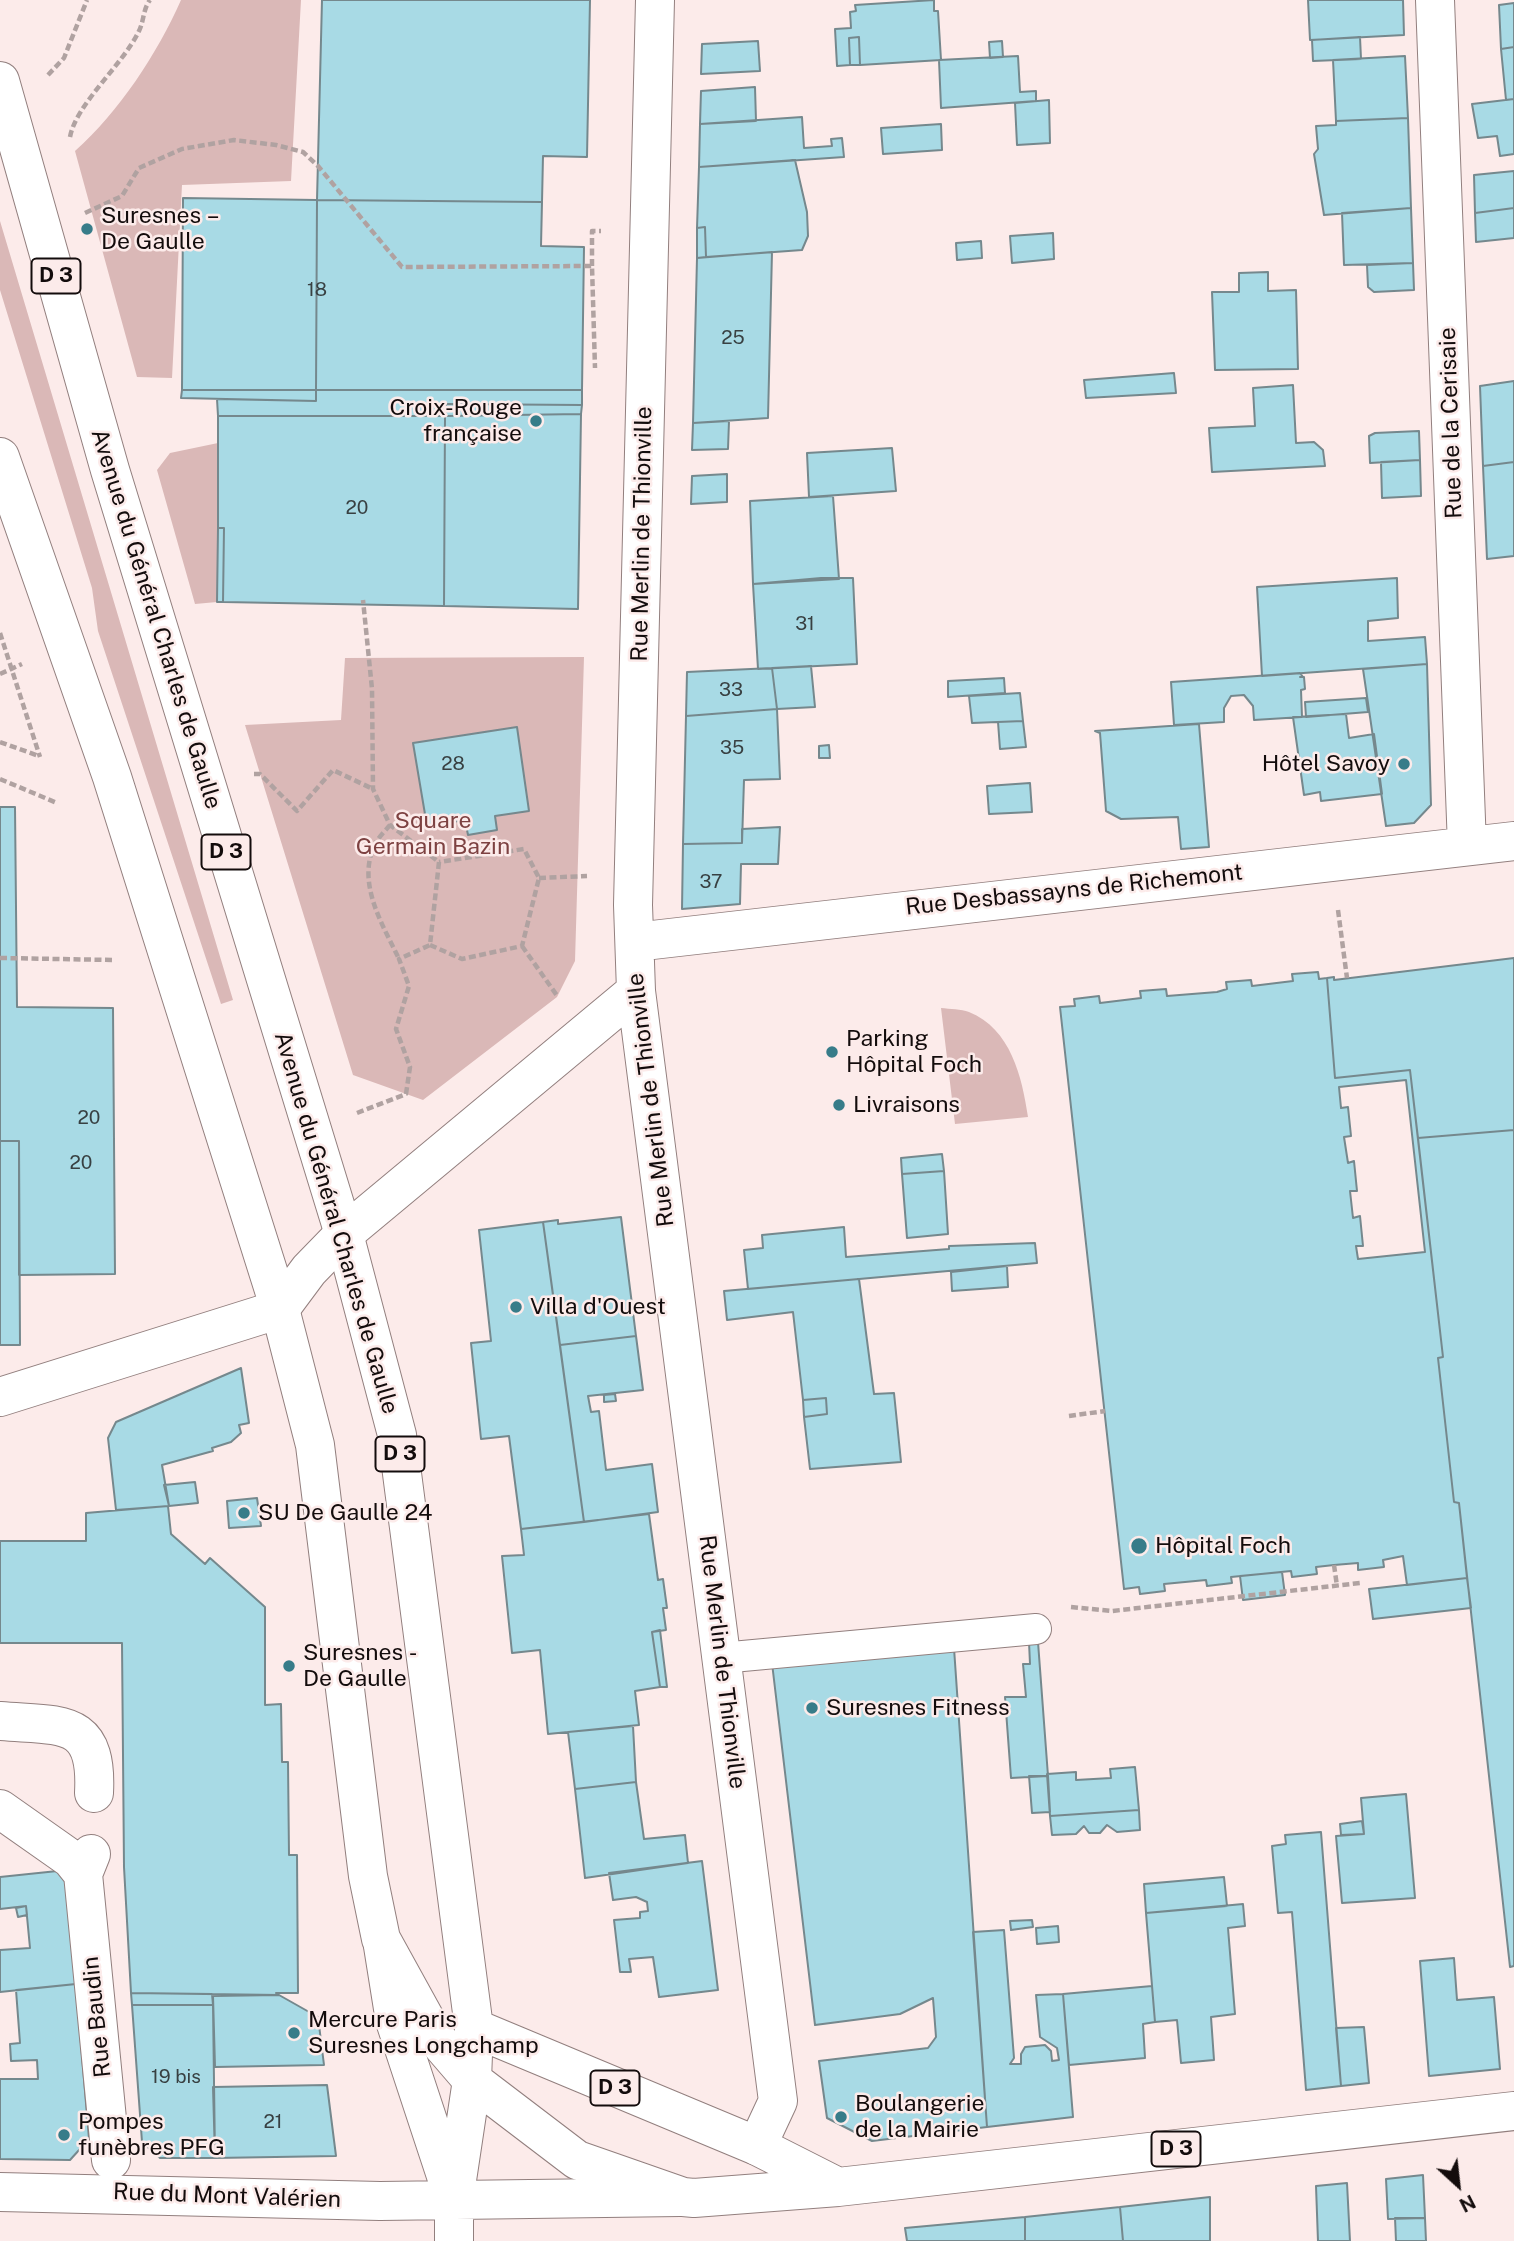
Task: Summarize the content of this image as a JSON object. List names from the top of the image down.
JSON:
{
  "streets": {
    "street": [
      "D 3",
      "Rue de la Cerisaie",
      "Rue Merlin de Thionville",
      "Avenue du Général Charles de Gaulle",
      "Rue Desbassayns de Richemont",
      "Rue Baudin",
      "Rue du Mont Valérien"
    ]
  },
  "crossings": [
    ["D 3", "Rue Merlin de Thionville"],
    ["D 3", "Avenue du Général Charles de Gaulle"],
    ["D 3", "Rue du Mont Valérien"],
    ["Rue de la Cerisaie", "Rue Desbassayns de Richemont"],
    ["Rue Merlin de Thionville", "Rue Desbassayns de Richemont"],
    ["Avenue du Général Charles de Gaulle", "Rue du Mont Valérien"]
  ],
  "parks": ["Square Germain Bazin"],
  "places": [
    "Suresnes – De Gaulle",
    "Croix-Rouge française",
    "Hôtel Savoy",
    "Parking Hôpital Foch",
    "Livraisons",
    "Villa d'Ouest",
    "SU De Gaulle 24",
    "Hôpital Foch",
    "Suresnes - De Gaulle",
    "Suresnes Fitness",
    "Mercure Paris Suresnes Longchamp",
    "Boulangerie de la Mairie",
    "Pompes funèbres PFG"
  ],
  "house_numbers": [
    "18",
    "25",
    "20",
    "31",
    "33",
    "35",
    "28",
    "37",
    "20",
    "20",
    "19 bis",
    "21"
  ],
  "north": "bottom right"
}
